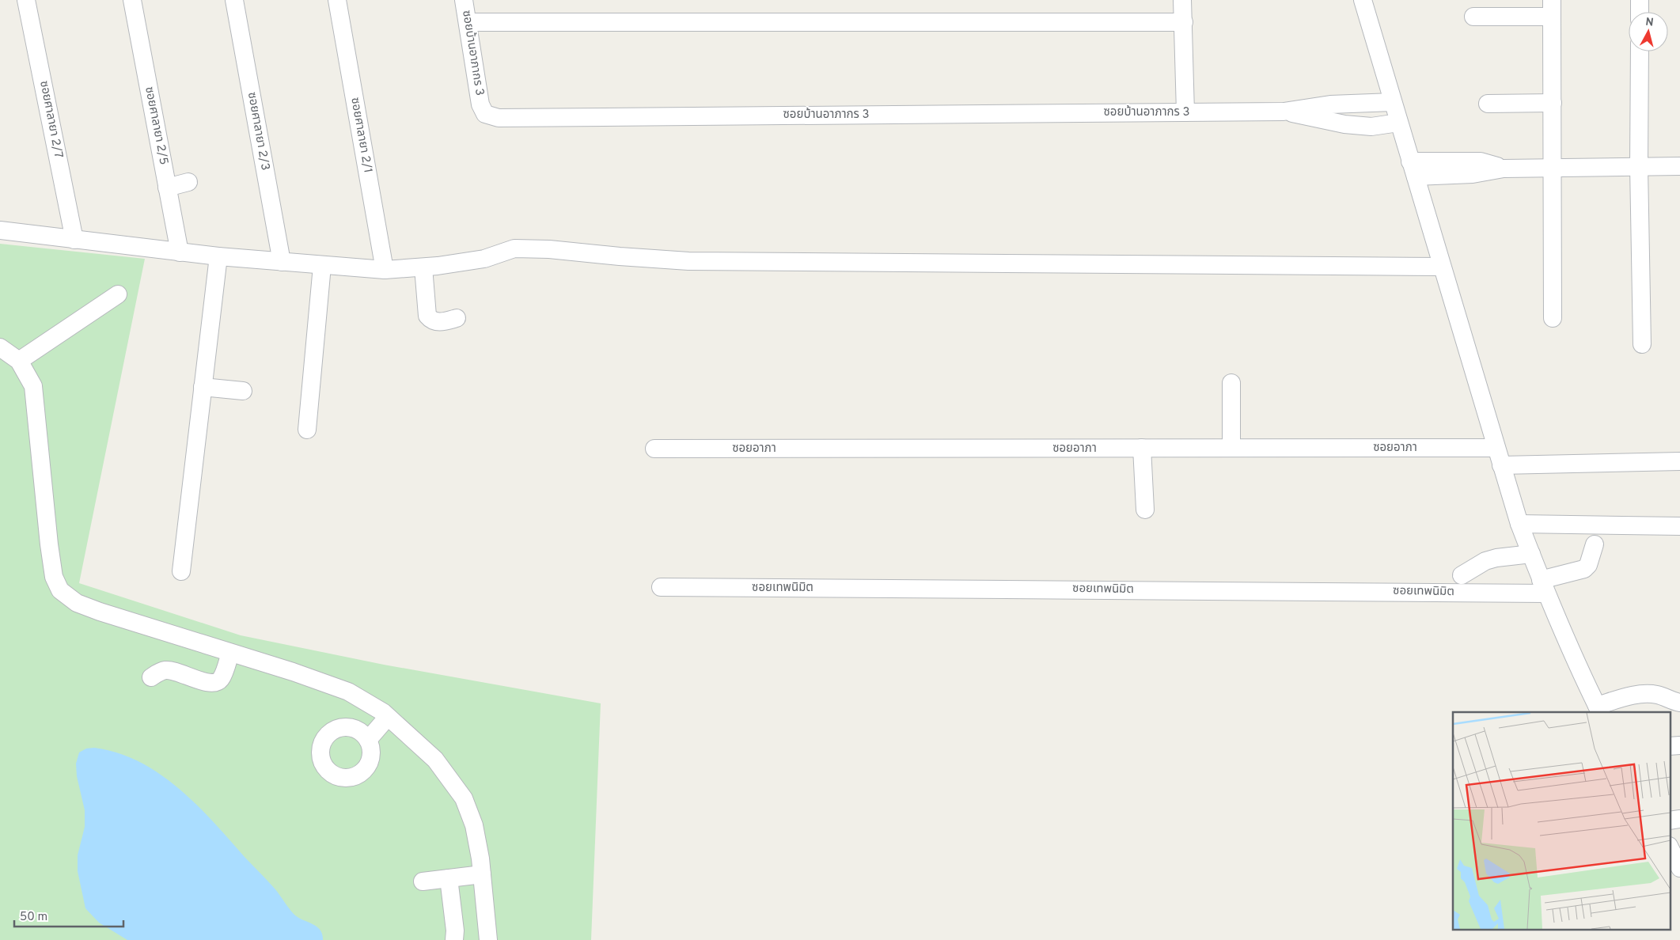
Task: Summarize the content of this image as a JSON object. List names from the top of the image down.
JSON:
{
  "streets": {
    "street": [
      "ซอยบ้านอาภากร 3",
      "ซอยศาลายา 2/7",
      "ซอยศาลายา 2/5",
      "ซอยศาลายา 2/3",
      "ซอยศาลายา 2/1",
      "ซอยอาภา",
      "ซอยเทพนิมิต"
    ]
  },
  "scale_bar": "50 m",
  "north": "top"
}
